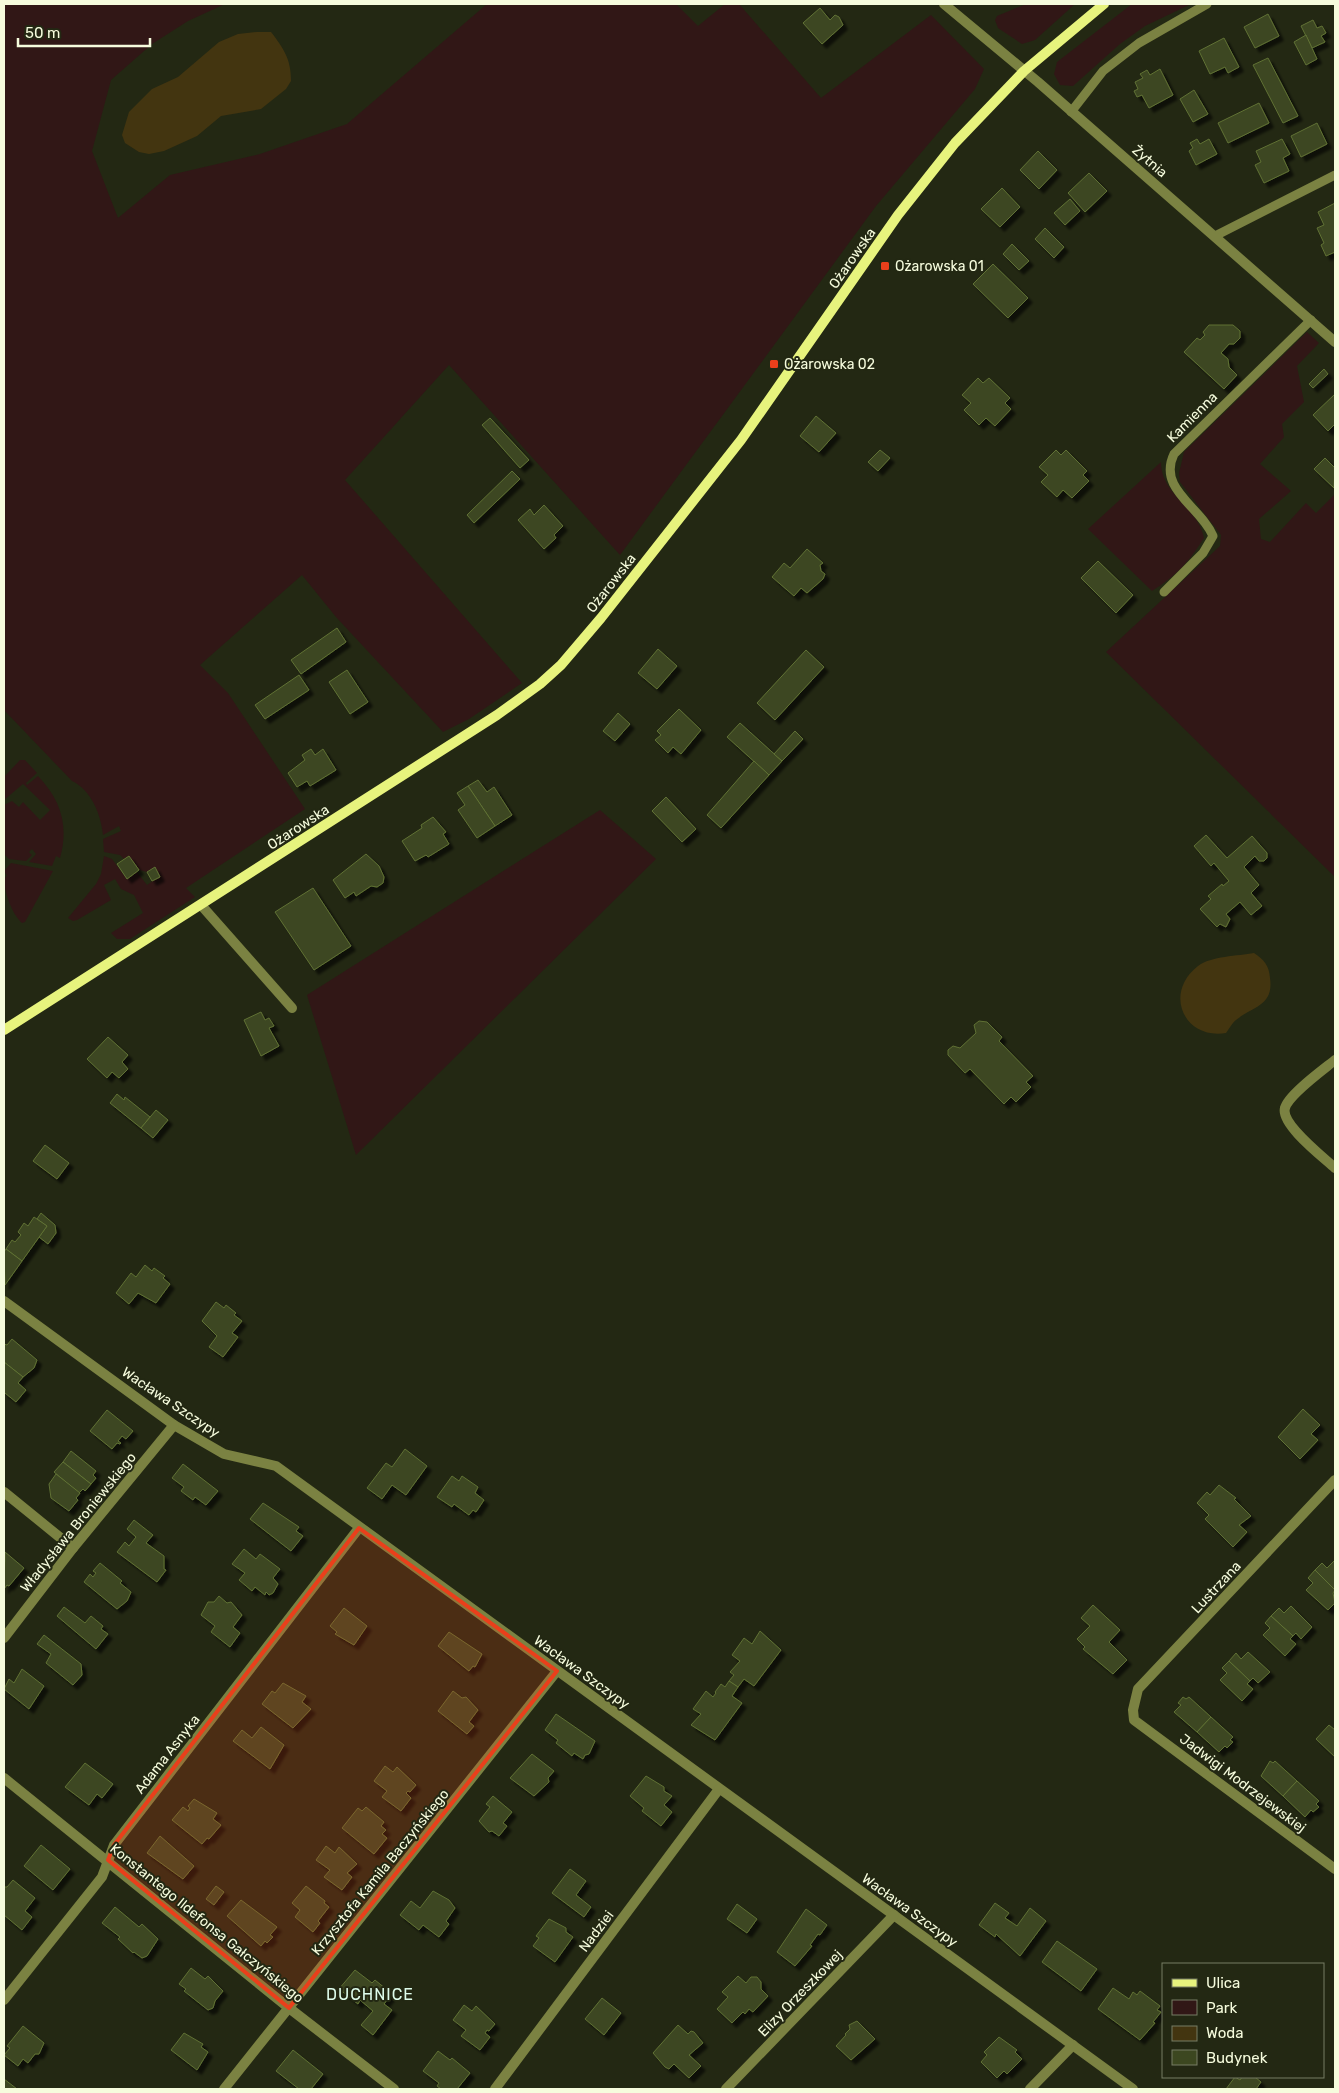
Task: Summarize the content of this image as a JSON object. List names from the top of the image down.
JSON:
{
  "streets": {
    "main road": ["Ożarowska"],
    "street": [
      "Żytnia",
      "Wacława Szczypy",
      "Władysława Broniewskiego",
      "Lustrzana",
      "Adama Asnyka",
      "Jadwigi Modrzejewskiej",
      "Krzysztofa Kamila Baczyńskiego",
      "Konstantego Ildefonsa Gałczyńskiego",
      "Nadziei",
      "Elizy Orzeszkowej"
    ],
    "lane": ["Kamienna"]
  },
  "crossings": [
    ["Żytnia", "Ożarowska"],
    ["Żytnia", "Kamienna"],
    ["Wacława Szczypy", "Władysława Broniewskiego"],
    ["Wacława Szczypy", "Adama Asnyka"],
    ["Wacława Szczypy", "Krzysztofa Kamila Baczyńskiego"],
    ["Wacława Szczypy", "Nadziei"],
    ["Wacława Szczypy", "Elizy Orzeszkowej"],
    ["Lustrzana", "Jadwigi Modrzejewskiej"],
    ["Adama Asnyka", "Konstantego Ildefonsa Gałczyńskiego"],
    ["Krzysztofa Kamila Baczyńskiego", "Konstantego Ildefonsa Gałczyńskiego"]
  ],
  "districts": ["DUCHNICE"],
  "places": {
    "transit": ["Ożarowska 01", "Ożarowska 02"]
  },
  "legend": [
    "Ulica",
    "Park",
    "Woda",
    "Budynek"
  ],
  "scale_bar": "50 m"
}
